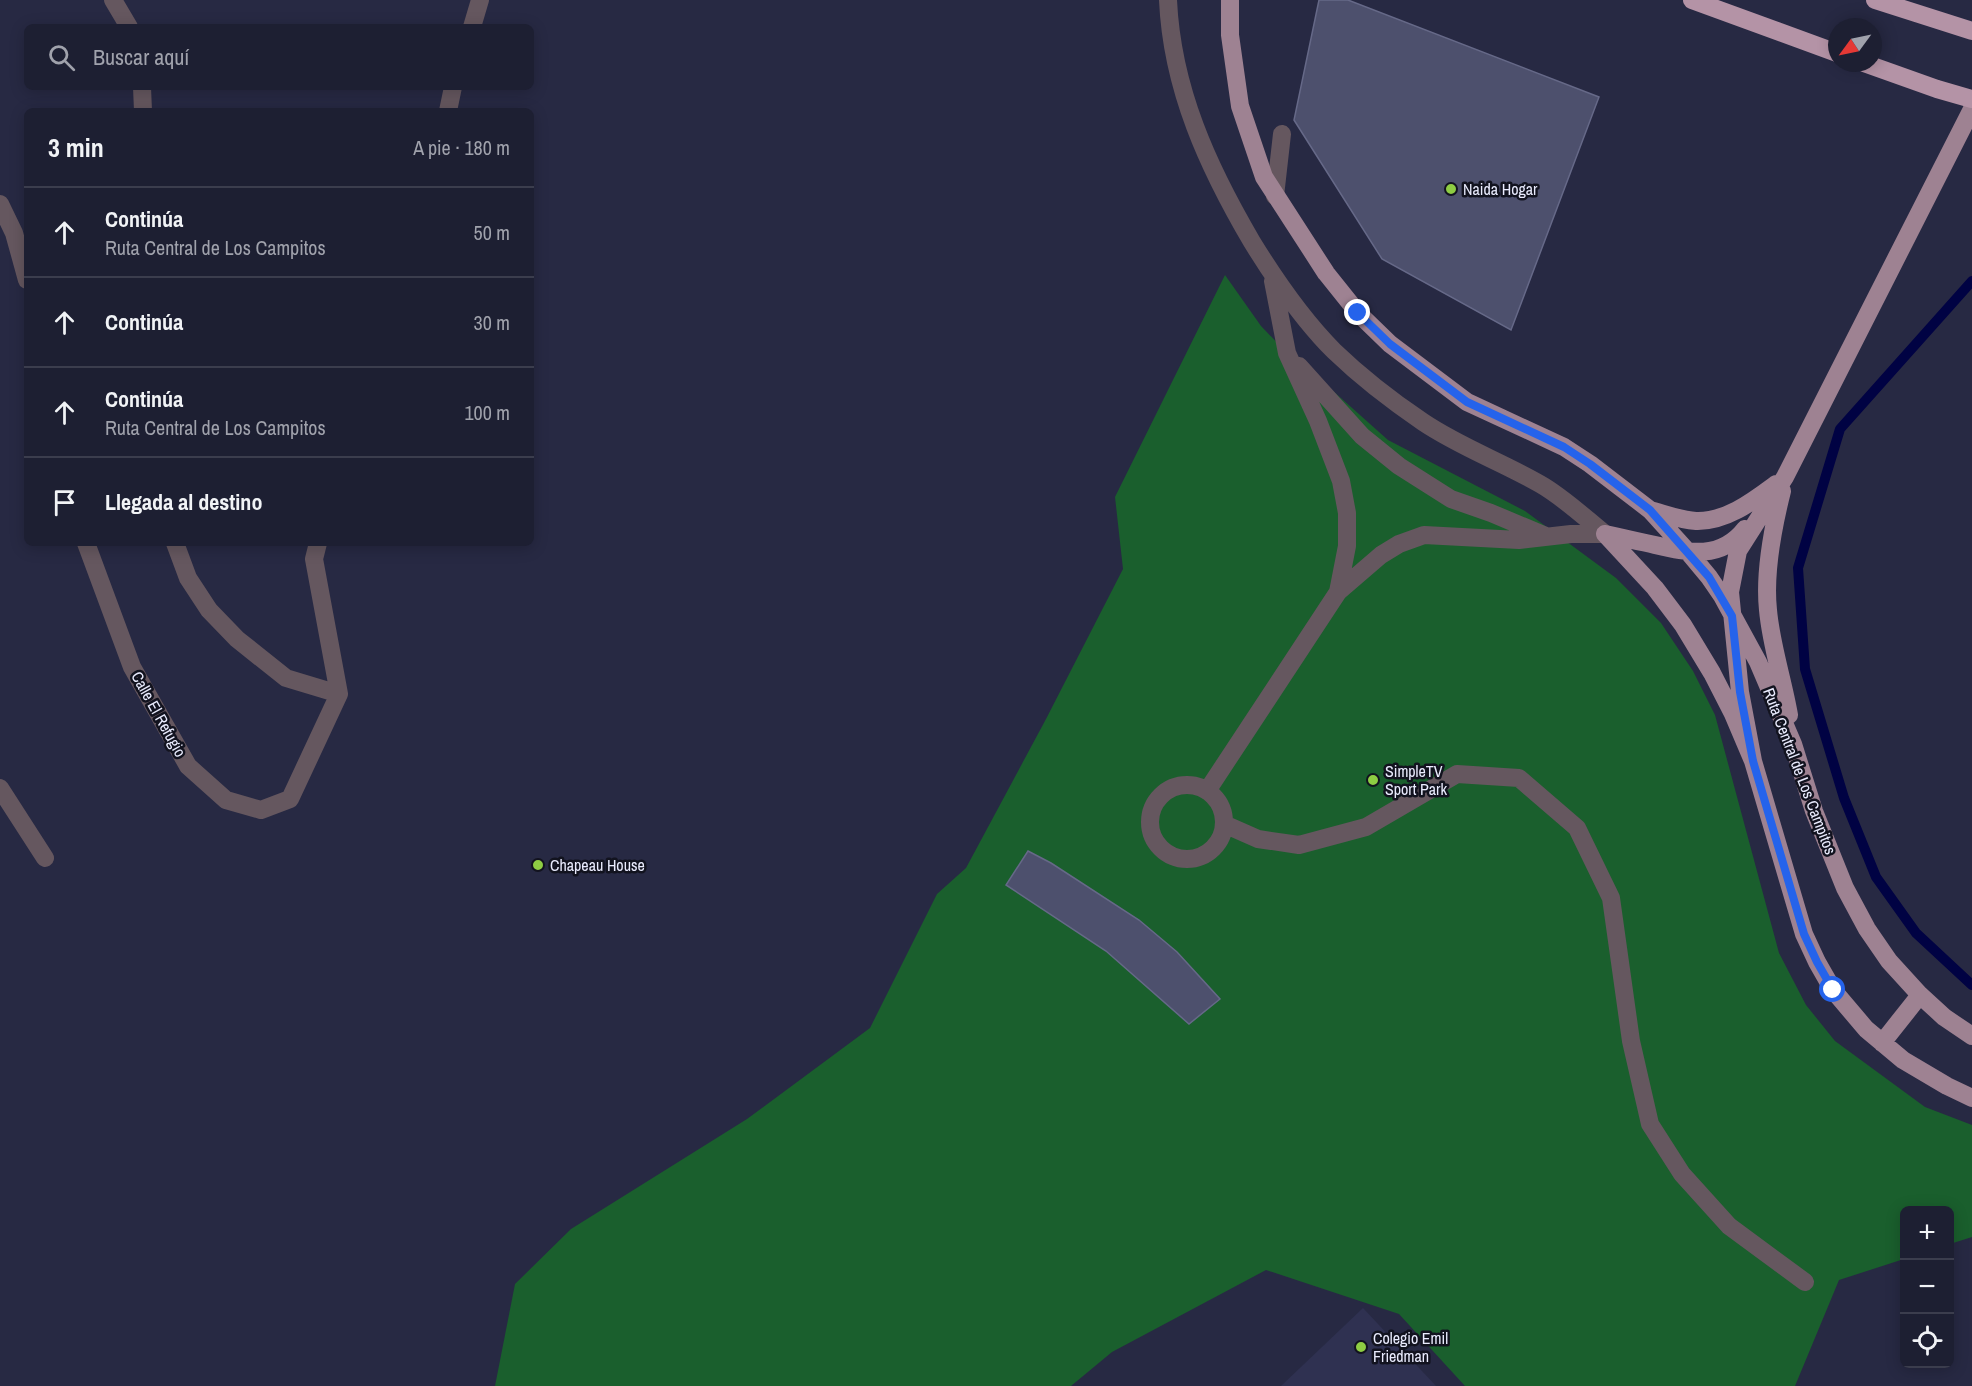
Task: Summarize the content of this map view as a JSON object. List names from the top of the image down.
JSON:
{
  "streets": {
    "main road": ["Ruta Central de Los Campitos"],
    "street": ["Calle El Refugio"]
  },
  "places": [
    "Naida Hogar",
    "SimpleTV Sport Park",
    "Chapeau House",
    "Colegio Emil Friedman"
  ],
  "north": "bottom left",
  "page": {
    "search": "Buscar aquí",
    "heading": ["3 min", "A pie · 180 m"],
    "list": [
      ["Continúa", "Ruta Central de Los Campitos", "50 m"],
      ["Continúa", "30 m"],
      ["Continúa", "Ruta Central de Los Campitos", "100 m"],
      "Llegada al destino"
    ],
    "map_buttons": ["+", "−"]
  }
}
